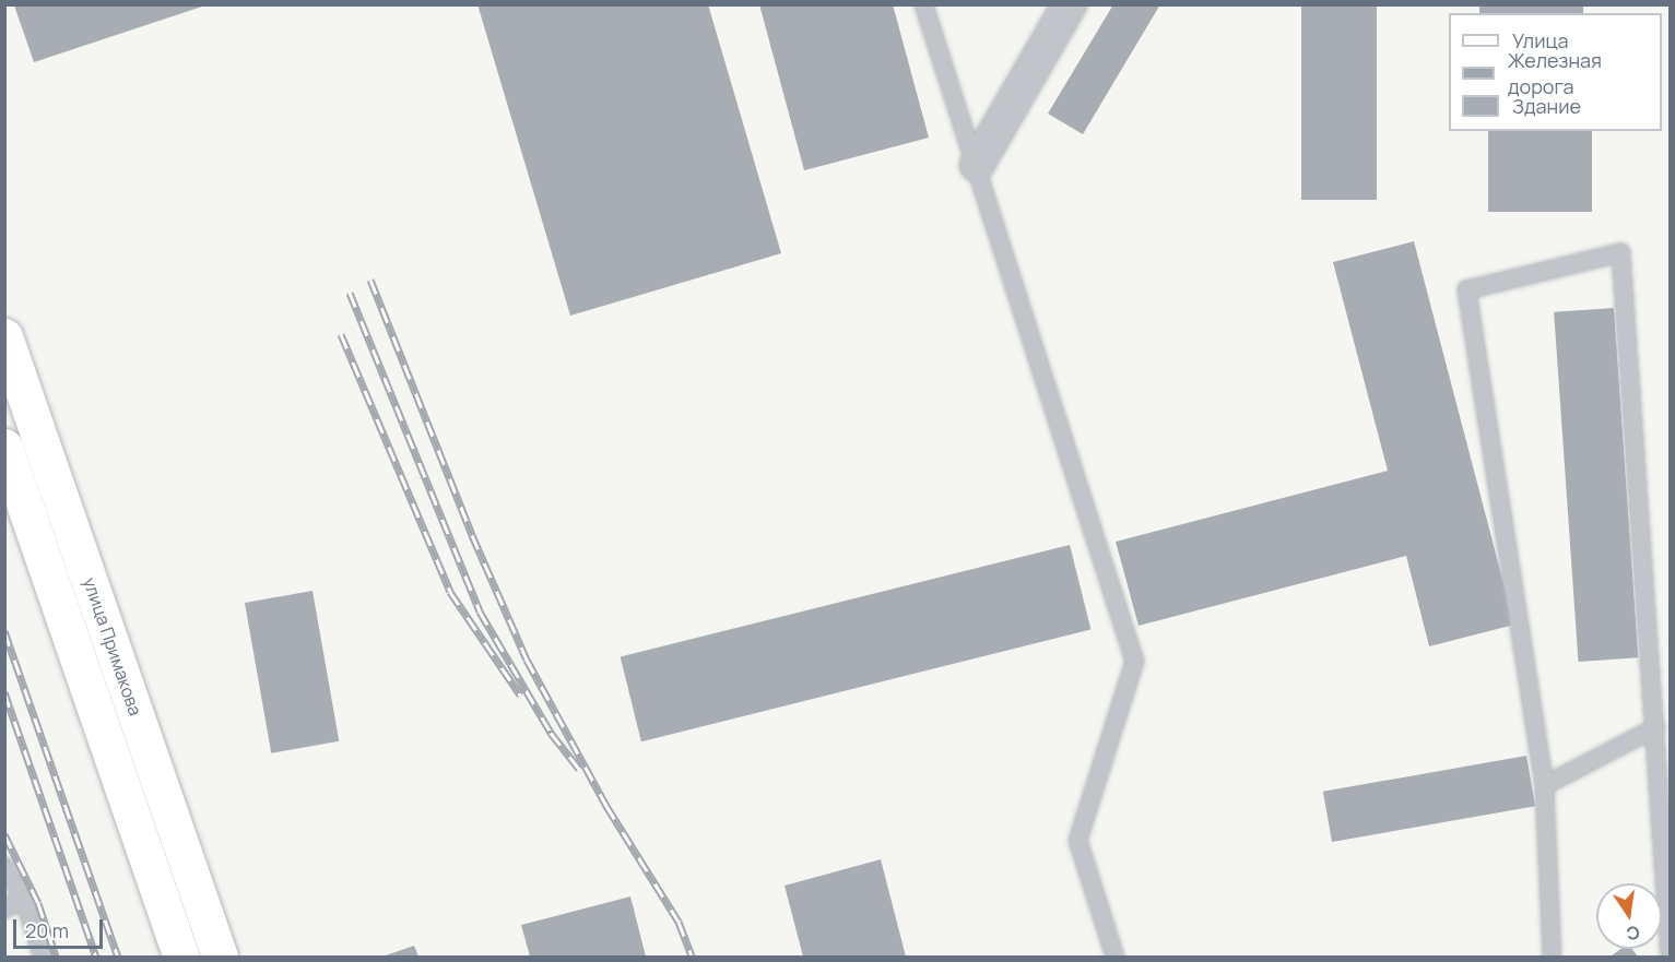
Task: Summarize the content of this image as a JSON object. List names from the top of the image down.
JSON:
{
  "streets": {
    "main road": ["улица Примакова"]
  },
  "legend": ["Улица", "Железная дорога", "Здание"],
  "scale_bar": "20 m",
  "north": "bottom"
}
